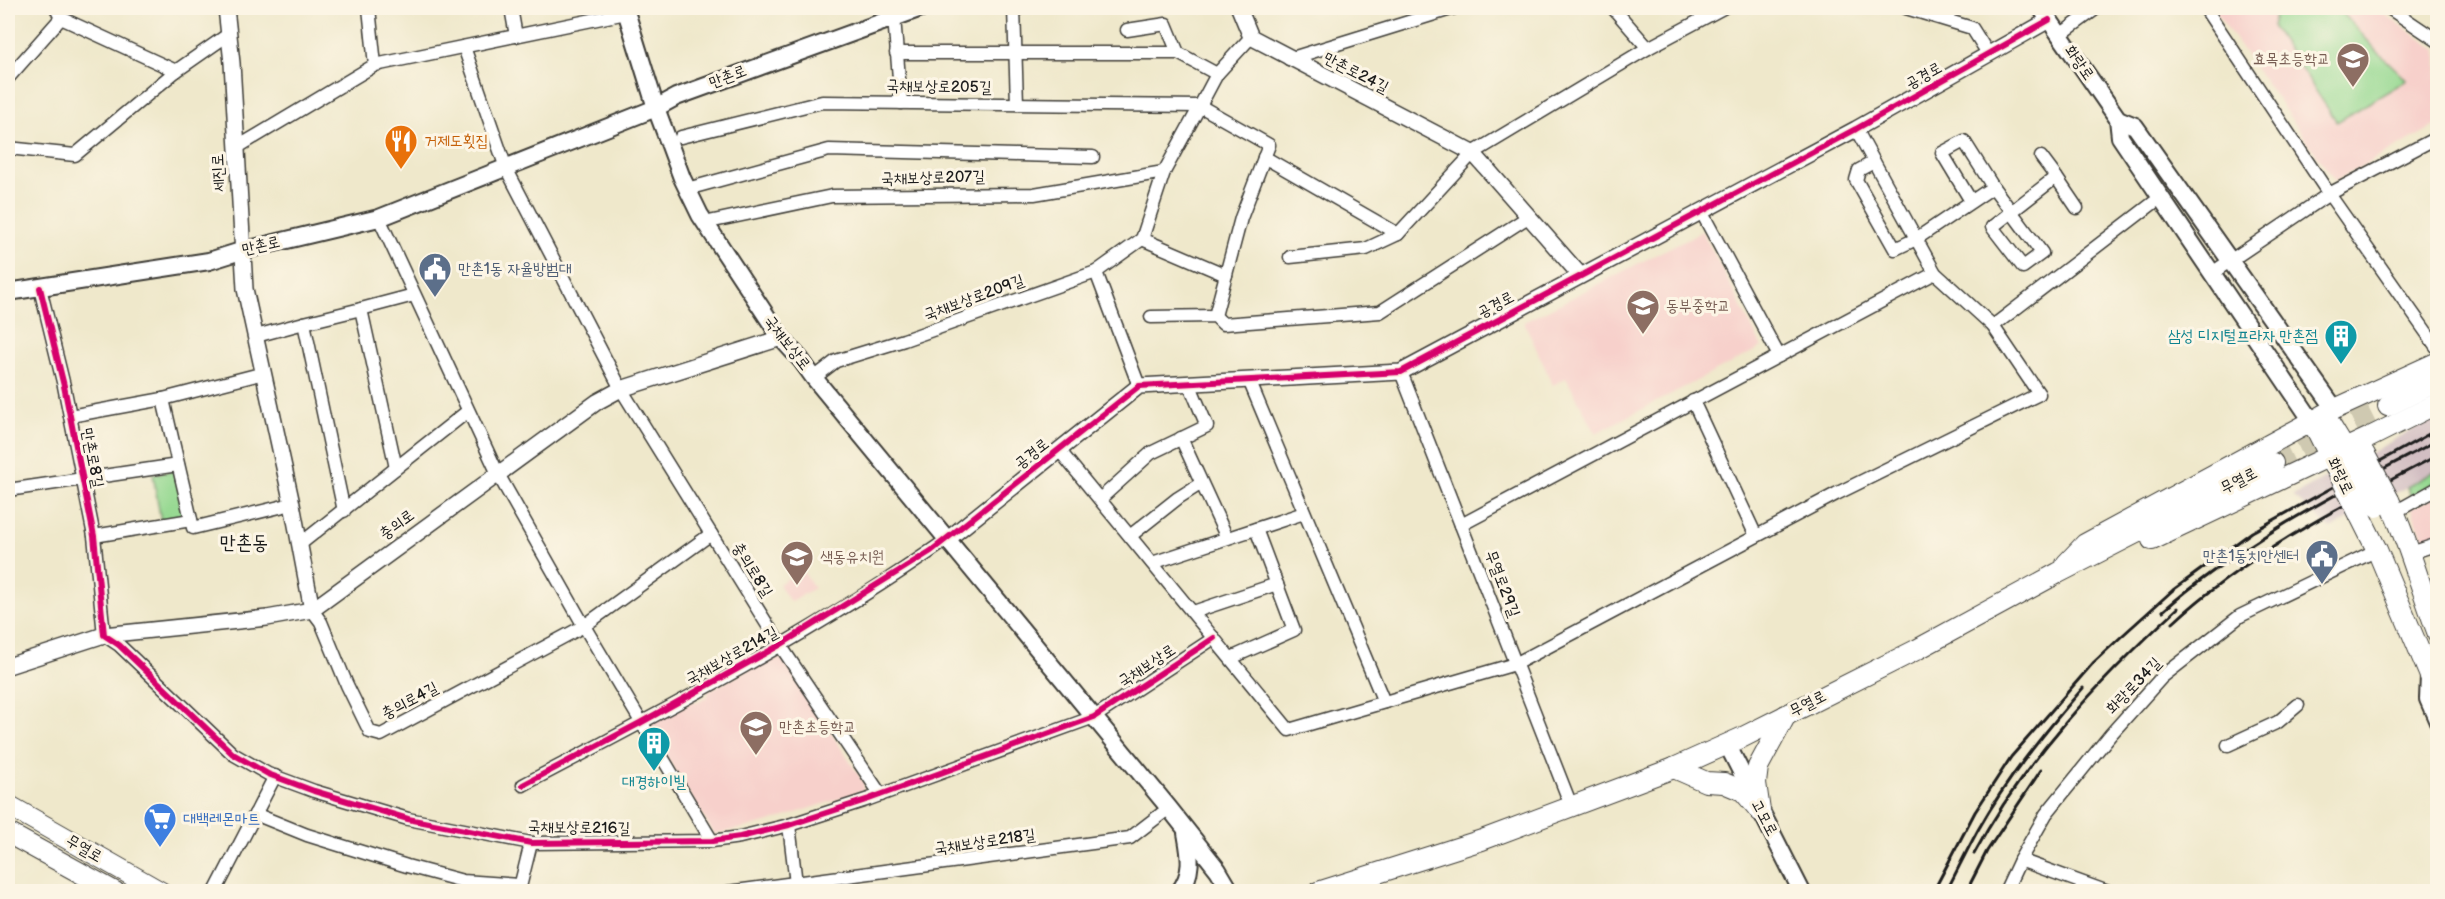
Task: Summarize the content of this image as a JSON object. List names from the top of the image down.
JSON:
{
  "streets": {
    "main road": [
      "화랑로",
      "만촌로",
      "국채보상로",
      "무열로",
      "고모로"
    ],
    "street": [
      "만촌로24길",
      "공경로",
      "국채보상로205길",
      "세진로",
      "국채보상로207길",
      "국채보상로209길",
      "만촌로8길",
      "충의로",
      "충의로8길",
      "무열로29길",
      "국채보상로214길",
      "화랑로34길",
      "충의로4길",
      "국채보상로216길",
      "국채보상로218길"
    ]
  },
  "crossings": [
    ["화랑로", "공경로"],
    ["화랑로", "화랑로34길"],
    ["만촌로24길", "공경로"],
    ["공경로", "국채보상로"],
    ["공경로", "무열로29길"],
    ["공경로", "국채보상로214길"],
    ["만촌로", "세진로"],
    ["만촌로", "국채보상로"],
    ["만촌로", "만촌로8길"],
    ["만촌로", "충의로8길"],
    ["세진로", "만촌로8길"],
    ["세진로", "충의로"],
    ["세진로", "충의로4길"],
    ["국채보상로207길", "국채보상로"],
    ["국채보상로209길", "국채보상로"],
    ["국채보상로", "충의로"],
    ["국채보상로", "국채보상로214길"],
    ["국채보상로", "국채보상로216길"],
    ["국채보상로", "국채보상로218길"],
    ["만촌로8길", "충의로"],
    ["만촌로8길", "국채보상로216길"],
    ["무열로", "무열로29길"],
    ["무열로", "고모로"],
    ["충의로", "충의로8길"],
    ["충의로", "충의로4길"],
    ["충의로", "국채보상로216길"],
    ["충의로8길", "국채보상로214길"],
    ["충의로8길", "충의로4길"],
    ["충의로8길", "국채보상로216길"]
  ],
  "districts": ["만촌동"],
  "places": {
    "school or university": [
      "효목초등학교",
      "동부중학교",
      "색동유치원",
      "만촌초등학교"
    ],
    "restaurant": ["거제도횟집"],
    "public building": ["만촌1동 자율방범대", "만촌1동치안센터"],
    "building": ["삼성 디지털프라자 만촌점", "대경하이빌"],
    "supermarket": ["대백레몬마트"]
  }
}
